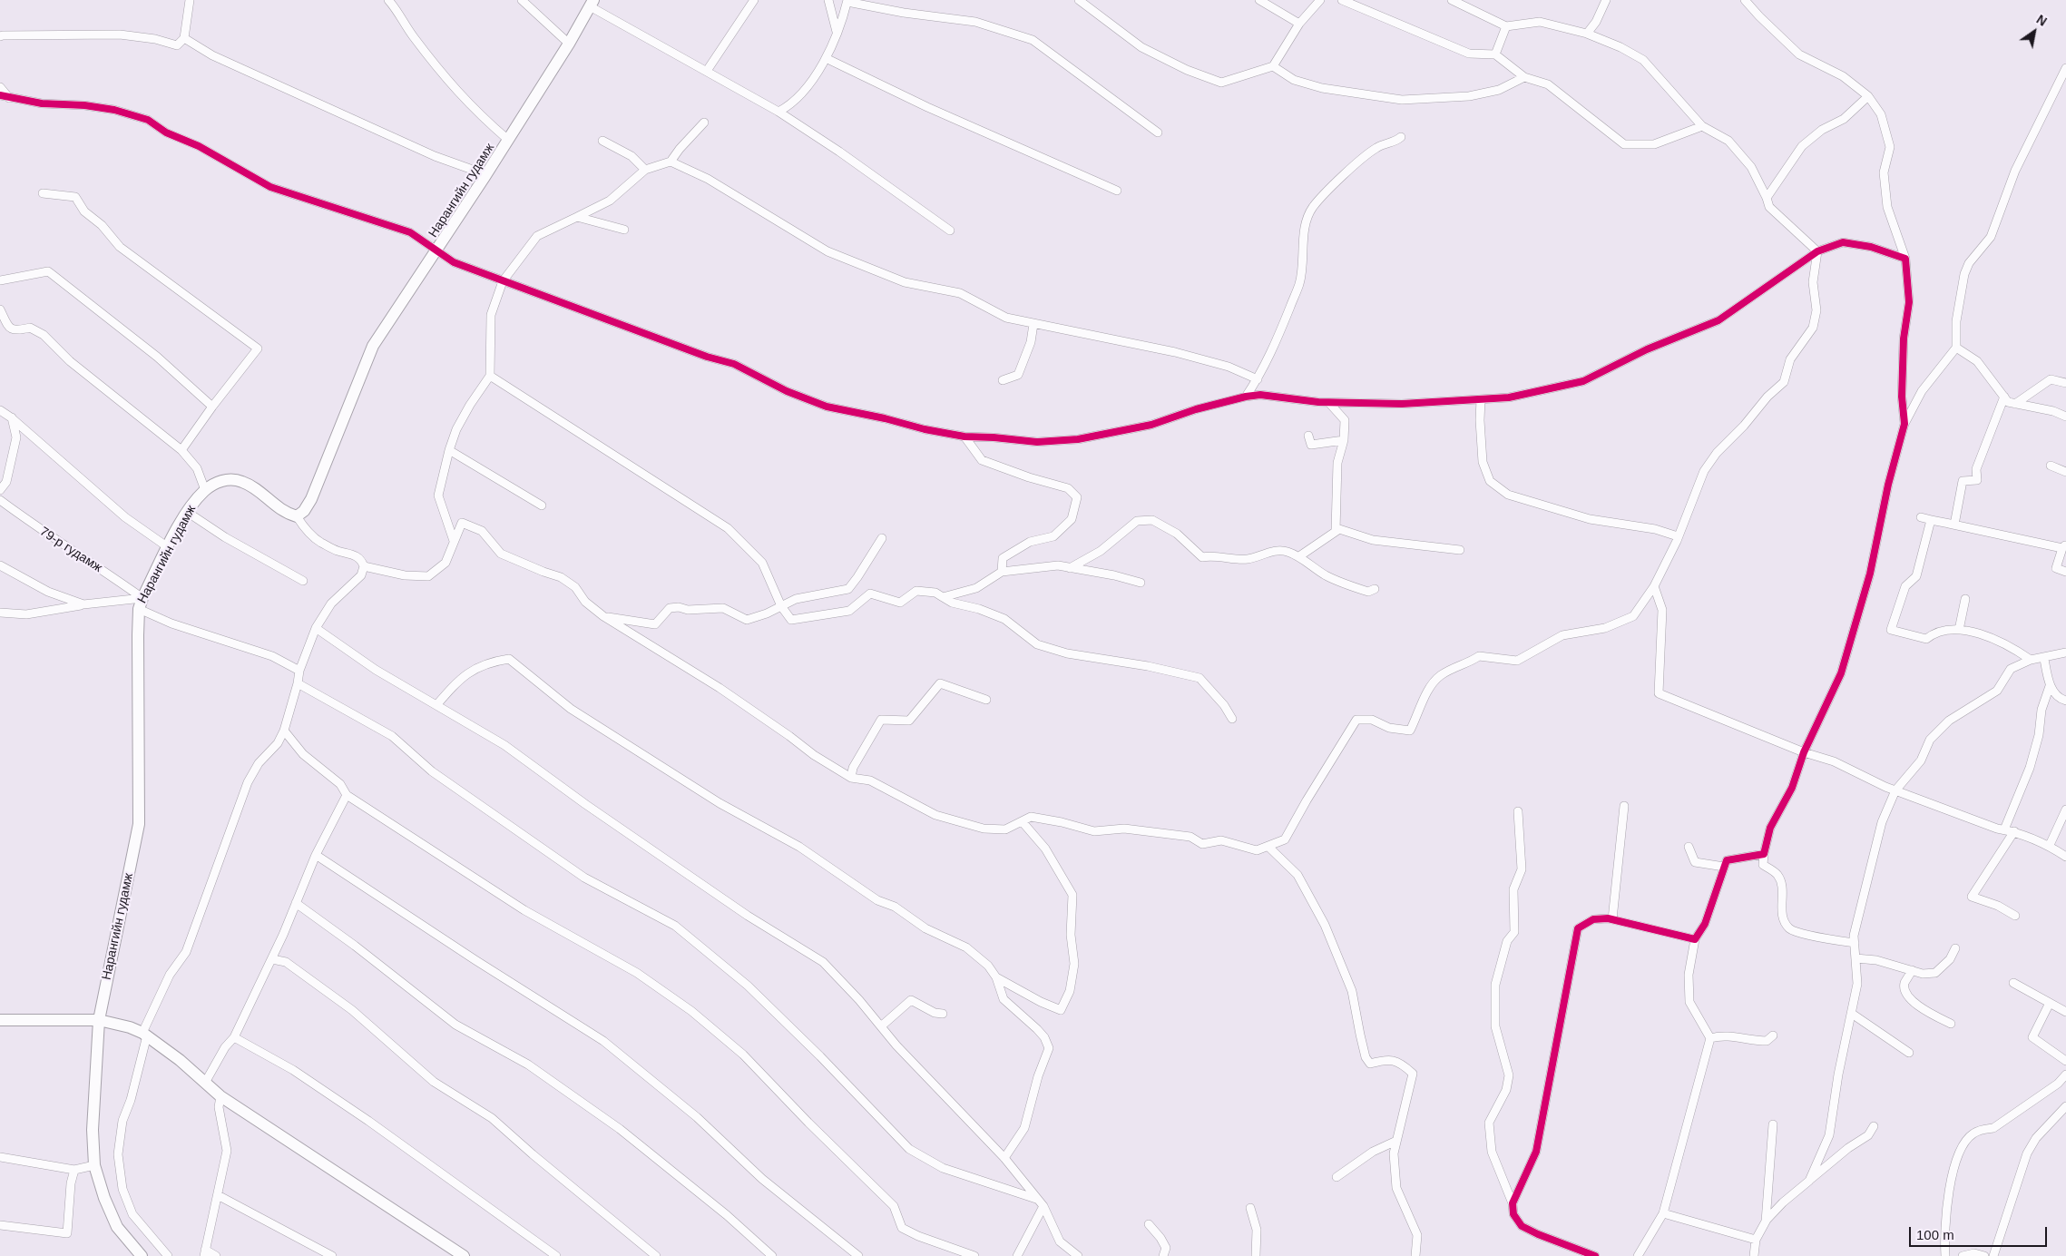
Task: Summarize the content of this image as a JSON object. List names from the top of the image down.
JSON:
{
  "streets": {
    "main road": ["Нарангийн гудамж"],
    "street": ["79-р гудамж"]
  },
  "crossings": [
    ["Нарангийн гудамж", "79-р гудамж"]
  ],
  "scale_bar": "100 m",
  "north": "top right"
}
